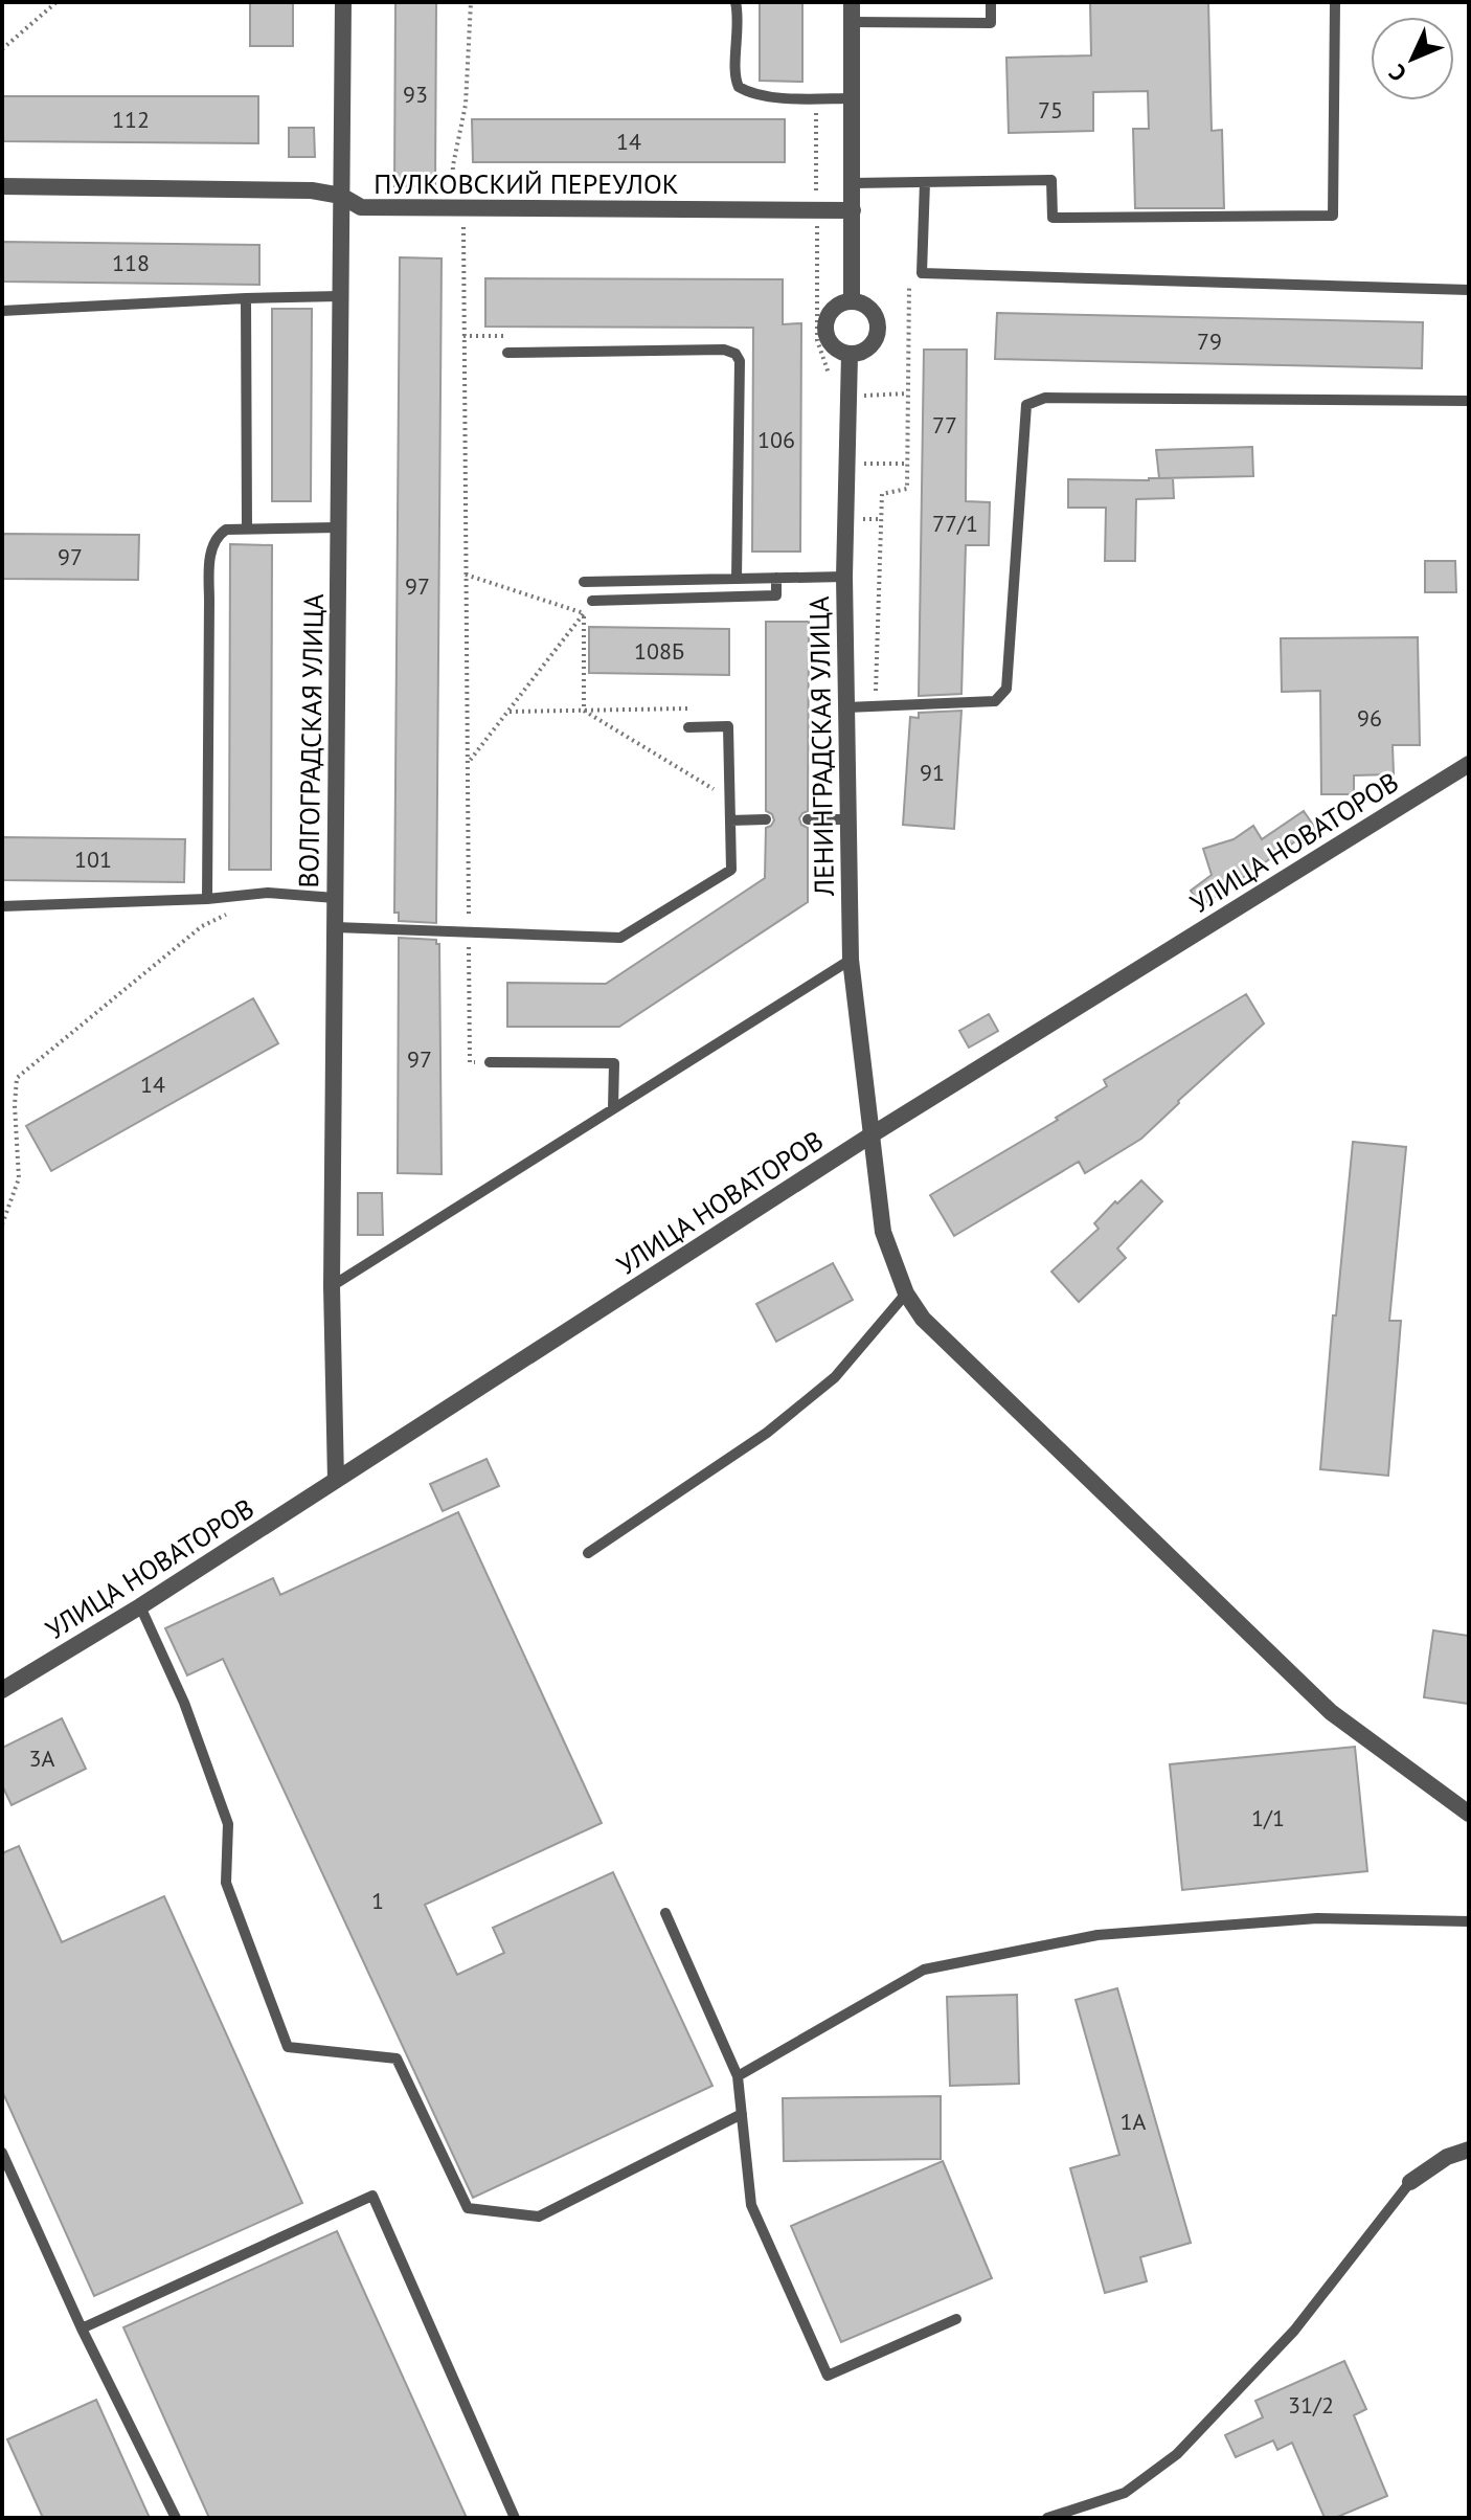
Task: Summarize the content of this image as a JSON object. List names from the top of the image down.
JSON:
{
  "streets": {
    "street": [
      "ПУЛКОВСКИЙ ПЕРЕУЛОК",
      "ВОЛГОГРАДСКАЯ УЛИЦА",
      "ЛЕНИНГРАДСКАЯ УЛИЦА",
      "УЛИЦА НОВАТОРОВ"
    ]
  },
  "crossings": [
    ["ПУЛКОВСКИЙ ПЕРЕУЛОК", "ВОЛГОГРАДСКАЯ УЛИЦА"],
    ["ВОЛГОГРАДСКАЯ УЛИЦА", "УЛИЦА НОВАТОРОВ"],
    ["ЛЕНИНГРАДСКАЯ УЛИЦА", "УЛИЦА НОВАТОРОВ"]
  ],
  "house_numbers": [
    "93",
    "75",
    "112",
    "14",
    "118",
    "79",
    "77",
    "106",
    "77/1",
    "97",
    "97",
    "108Б",
    "96",
    "91",
    "101",
    "97",
    "14",
    "3А",
    "1/1",
    "1",
    "1А",
    "31/2"
  ],
  "north": "bottom left"
}
